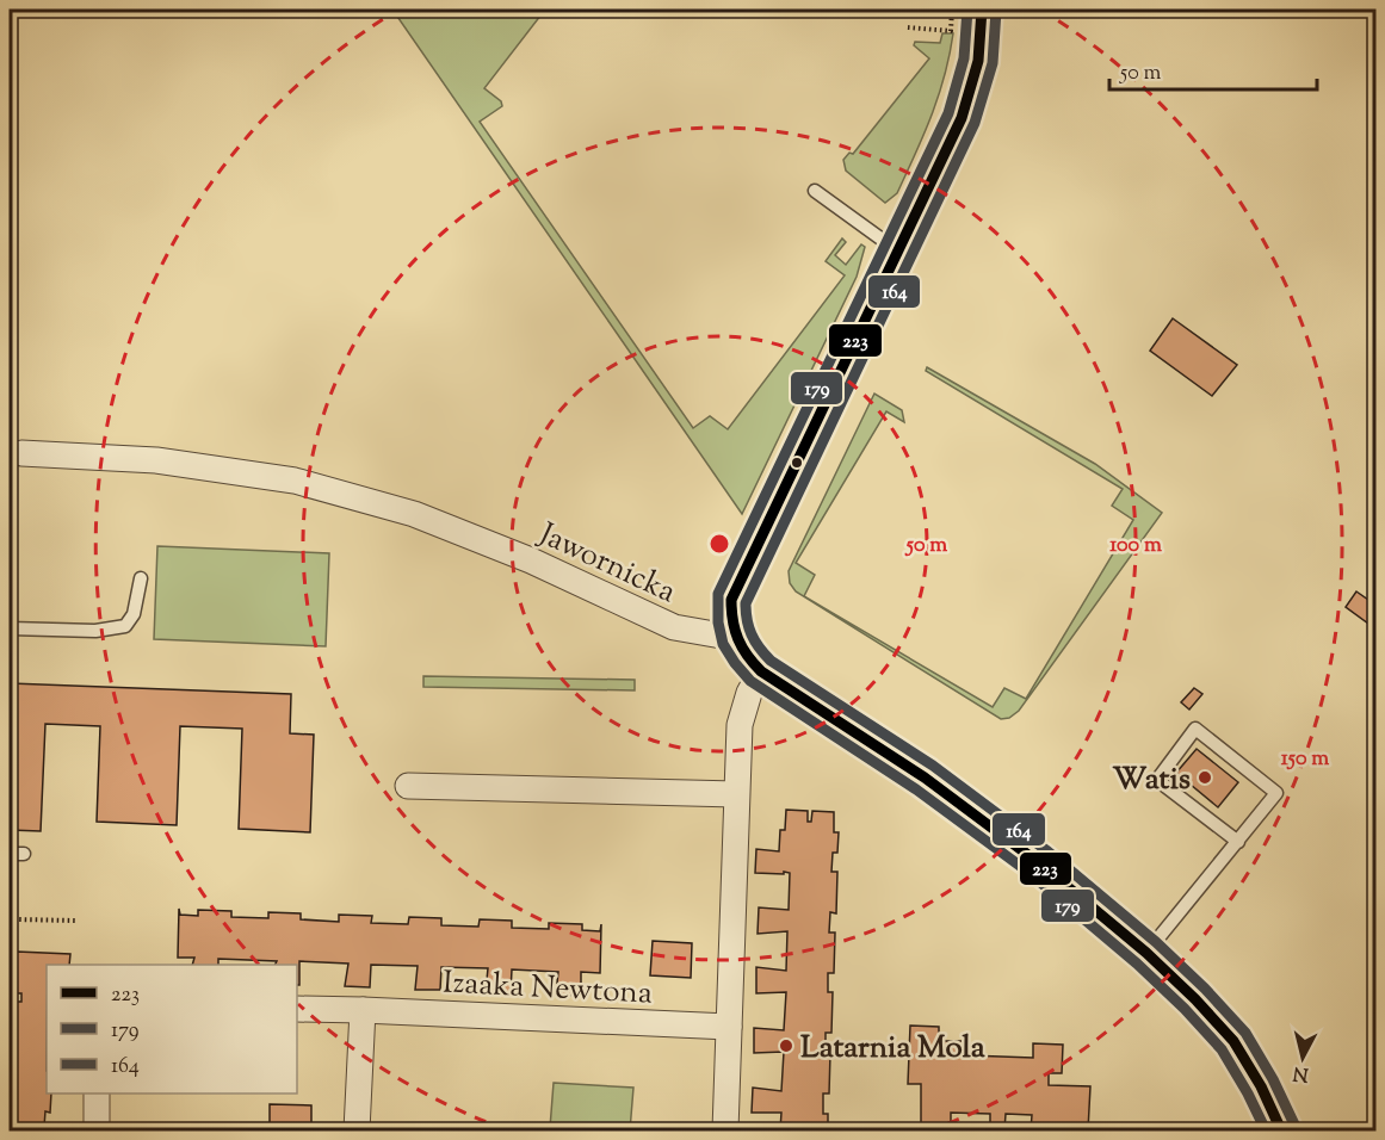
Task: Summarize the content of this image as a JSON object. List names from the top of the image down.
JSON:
{
  "streets": {
    "street": ["Jawornicka", "Izaaka Newtona"]
  },
  "places": ["Watis", "Latarnia Mola"],
  "lines": ["transit line 223", "transit line 179", "transit line 164"],
  "legend": ["223", "179", "164"],
  "scale_bar": "50 m",
  "north": "bottom",
  "rings": ["50 m", "100 m", "150 m"]
}
